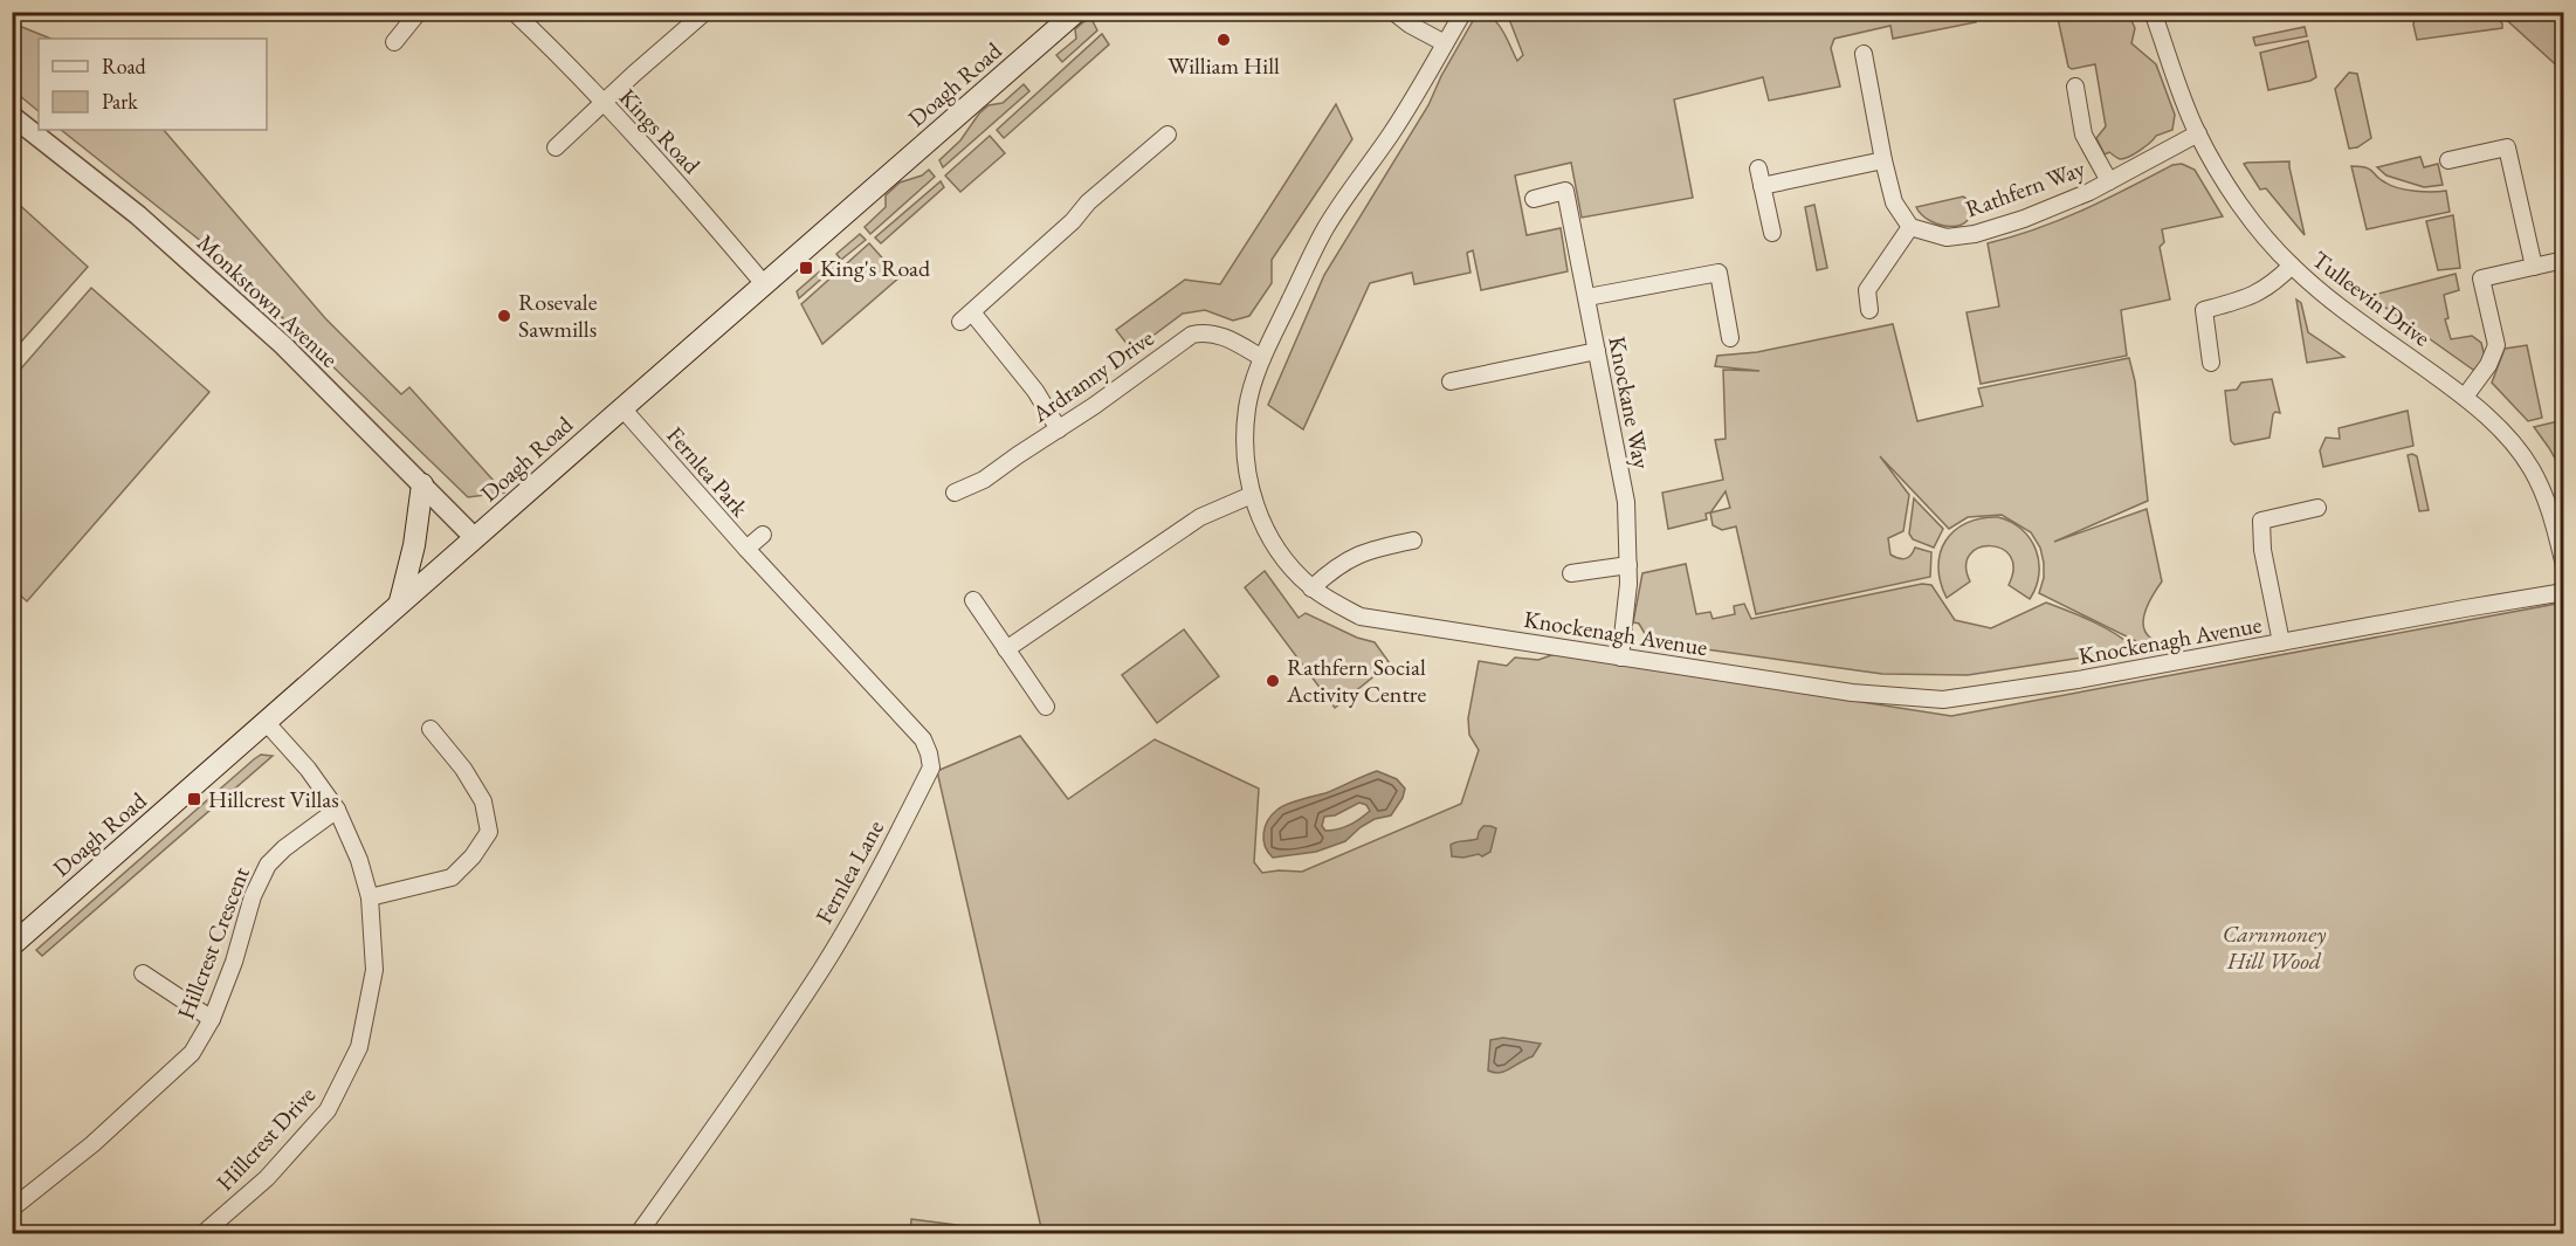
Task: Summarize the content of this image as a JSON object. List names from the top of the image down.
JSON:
{
  "streets": {
    "main road": ["Doagh Road"],
    "street": [
      "Kings Road",
      "Rathfern Way",
      "Tulleevin Drive",
      "Monkstown Avenue",
      "Ardranny Drive",
      "Knockane Way",
      "Fernlea Park",
      "Knockenagh Avenue",
      "Fernlea Lane",
      "Hillcrest Crescent",
      "Hillcrest Drive"
    ]
  },
  "crossings": [
    ["Doagh Road", "Kings Road"],
    ["Doagh Road", "Monkstown Avenue"],
    ["Doagh Road", "Fernlea Park"],
    ["Doagh Road", "Hillcrest Drive"],
    ["Rathfern Way", "Tulleevin Drive"],
    ["Ardranny Drive", "Knockenagh Avenue"],
    ["Knockane Way", "Knockenagh Avenue"],
    ["Fernlea Park", "Fernlea Lane"],
    ["Hillcrest Crescent", "Hillcrest Drive"]
  ],
  "parks": ["Carnmoney Hill Wood"],
  "places": {
    "other": ["William Hill", "Rosevale Sawmills", "Rathfern Social Activity Centre"],
    "transit": ["King's Road", "Hillcrest Villas"]
  },
  "legend": ["Road", "Park"]
}
